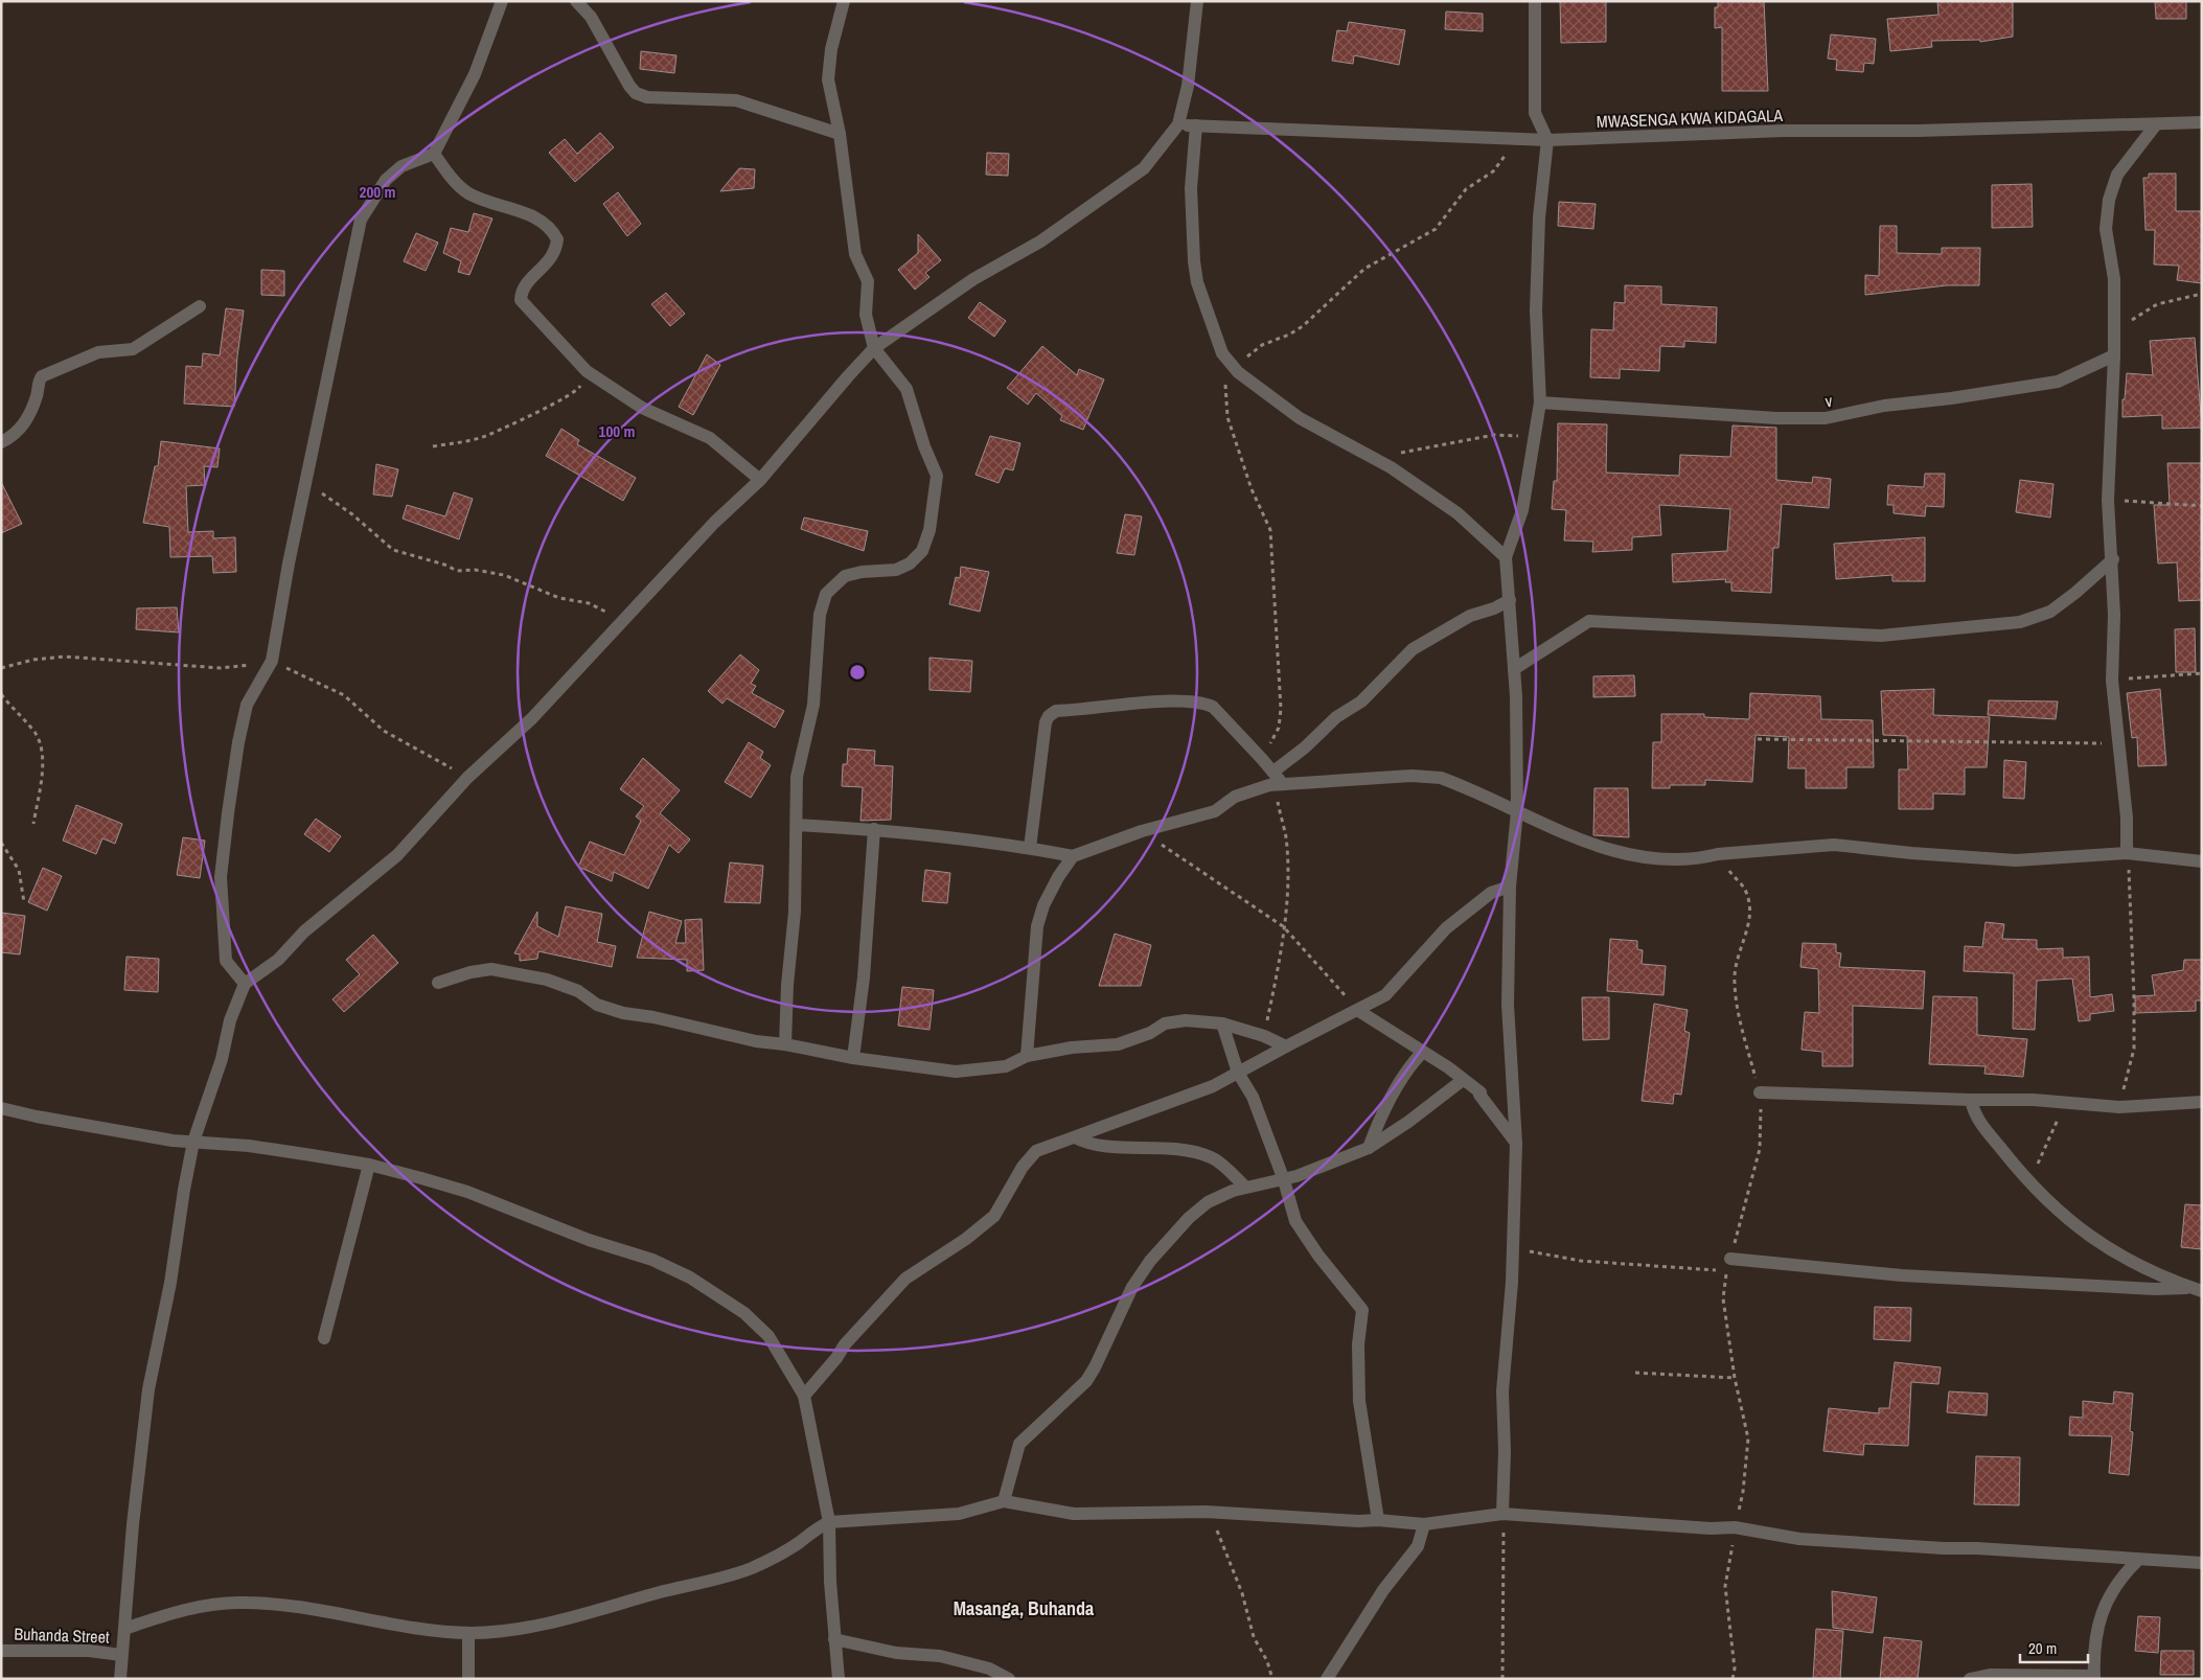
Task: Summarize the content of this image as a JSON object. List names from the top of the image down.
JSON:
{
  "streets": {
    "street": ["MWASENGA KWA KIDAGALA", "v", "Buhanda Street"]
  },
  "districts": ["Masanga, Buhanda"],
  "scale_bar": "20 m",
  "rings": ["200 m", "100 m"]
}
